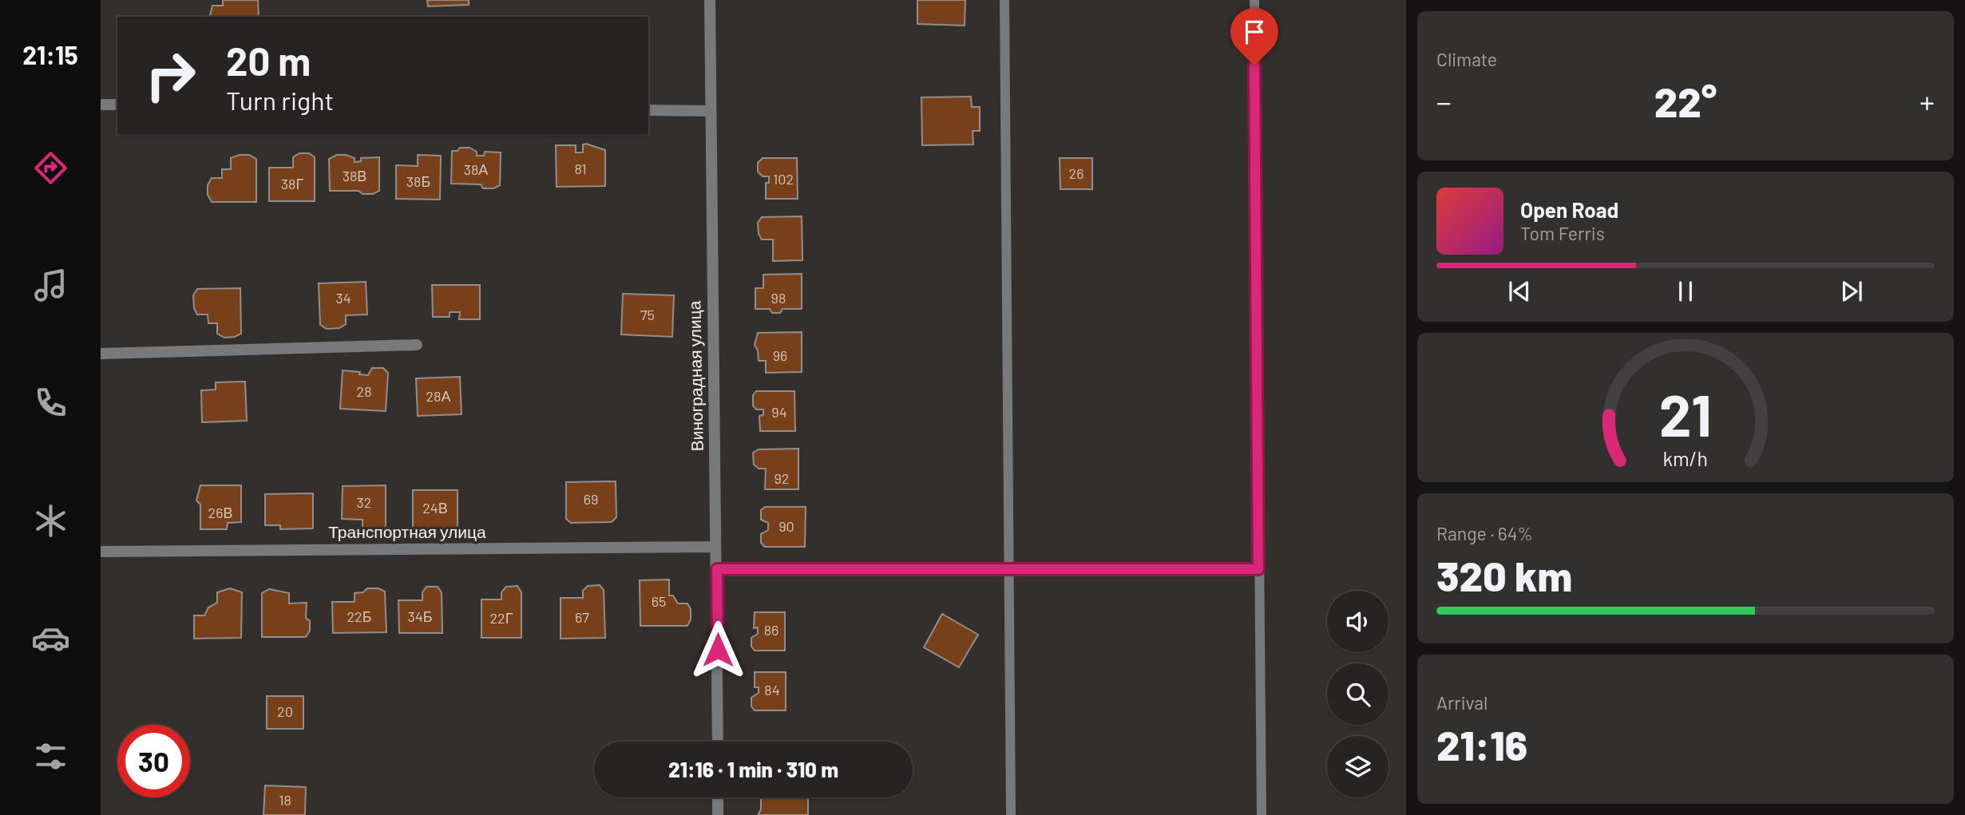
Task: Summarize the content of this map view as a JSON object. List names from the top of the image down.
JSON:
{
  "streets": {
    "street": ["Виноградная улица", "Транспортная улица"]
  },
  "crossings": [
    ["Виноградная улица", "Транспортная улица"]
  ],
  "house_numbers": [
    "81",
    "38А",
    "26",
    "38В",
    "102",
    "38Б",
    "38Г",
    "34",
    "98",
    "75",
    "96",
    "28",
    "28А",
    "94",
    "92",
    "69",
    "32",
    "24В",
    "26В",
    "90",
    "65",
    "22Б",
    "34Б",
    "67",
    "22Г",
    "86",
    "84",
    "20",
    "18"
  ],
  "page": {
    "tabs": "21:15",
    "tile": [
      "Climate",
      ["Range · 64%", "320 km"],
      ["Arrival", "21:16"]
    ],
    "turn": ["20 m", "Turn right"],
    "heat": ["−", "22°", "+"],
    "song": ["Open Road", "Tom Ferris"],
    "limit": "30",
    "trip": "21:16 · 1 min · 310 m",
    "gauge": ["21", "km/h"]
  }
}
